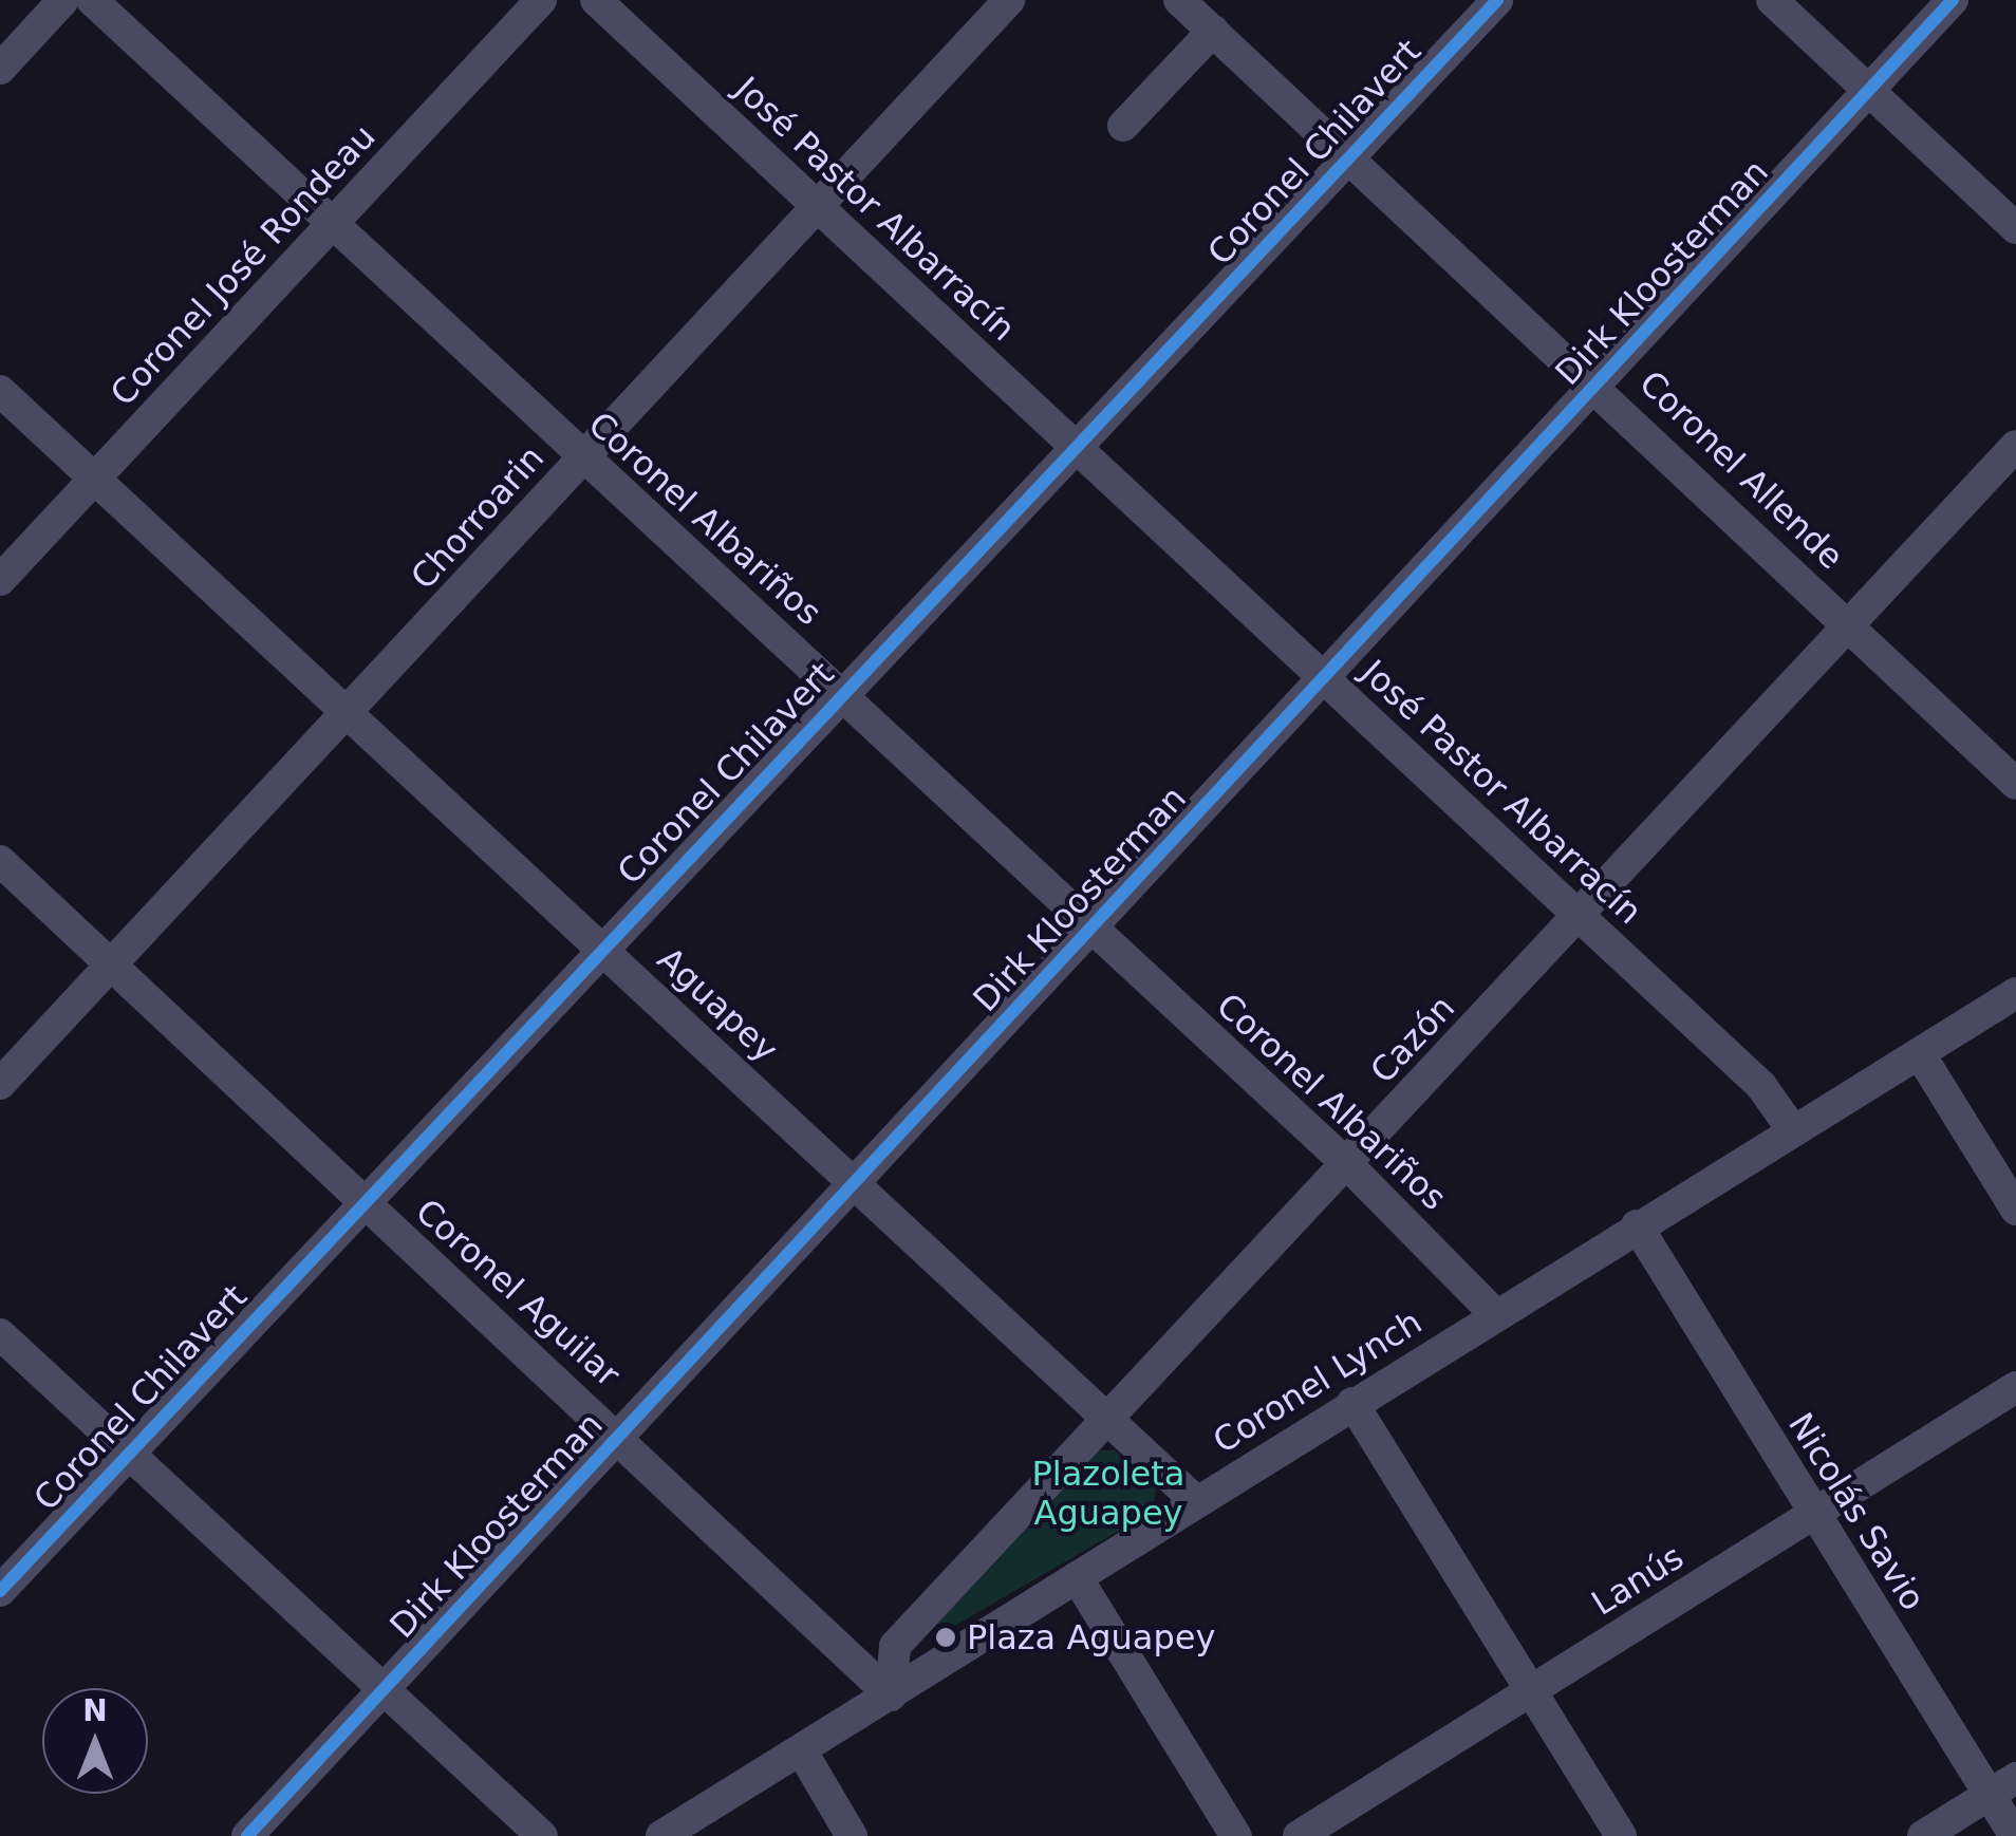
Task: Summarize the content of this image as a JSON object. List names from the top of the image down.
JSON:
{
  "streets": {
    "street": [
      "Coronel Chilavert",
      "José Pastor Albarracín",
      "Coronel José Rondeau",
      "Dirk Kloosterman",
      "Coronel Allende",
      "Chorroarin",
      "Coronel Albariños",
      "Aguapey",
      "Cazón",
      "Coronel Aguilar",
      "Coronel Lynch",
      "Nicolás Savio",
      "Lanús"
    ]
  },
  "crossings": [
    ["Coronel Chilavert", "José Pastor Albarracín"],
    ["Coronel Chilavert", "Coronel Allende"],
    ["Coronel Chilavert", "Coronel Albariños"],
    ["Coronel Chilavert", "Aguapey"],
    ["Coronel Chilavert", "Coronel Aguilar"],
    ["José Pastor Albarracín", "Dirk Kloosterman"],
    ["José Pastor Albarracín", "Chorroarin"],
    ["José Pastor Albarracín", "Cazón"],
    ["José Pastor Albarracín", "Coronel Lynch"],
    ["Coronel José Rondeau", "Coronel Albariños"],
    ["Coronel José Rondeau", "Aguapey"],
    ["Dirk Kloosterman", "Coronel Allende"],
    ["Dirk Kloosterman", "Coronel Albariños"],
    ["Dirk Kloosterman", "Aguapey"],
    ["Dirk Kloosterman", "Coronel Aguilar"],
    ["Coronel Allende", "Cazón"],
    ["Chorroarin", "Coronel Albariños"],
    ["Chorroarin", "Aguapey"],
    ["Chorroarin", "Coronel Aguilar"],
    ["Coronel Albariños", "Cazón"],
    ["Coronel Albariños", "Coronel Lynch"],
    ["Aguapey", "Cazón"],
    ["Aguapey", "Coronel Lynch"],
    ["Cazón", "Coronel Aguilar"],
    ["Cazón", "Coronel Lynch"],
    ["Coronel Aguilar", "Coronel Lynch"],
    ["Coronel Lynch", "Nicolás Savio"],
    ["Nicolás Savio", "Lanús"]
  ],
  "parks": ["Plazoleta Aguapey"],
  "places": ["Plaza Aguapey"],
  "north": "top"
}
